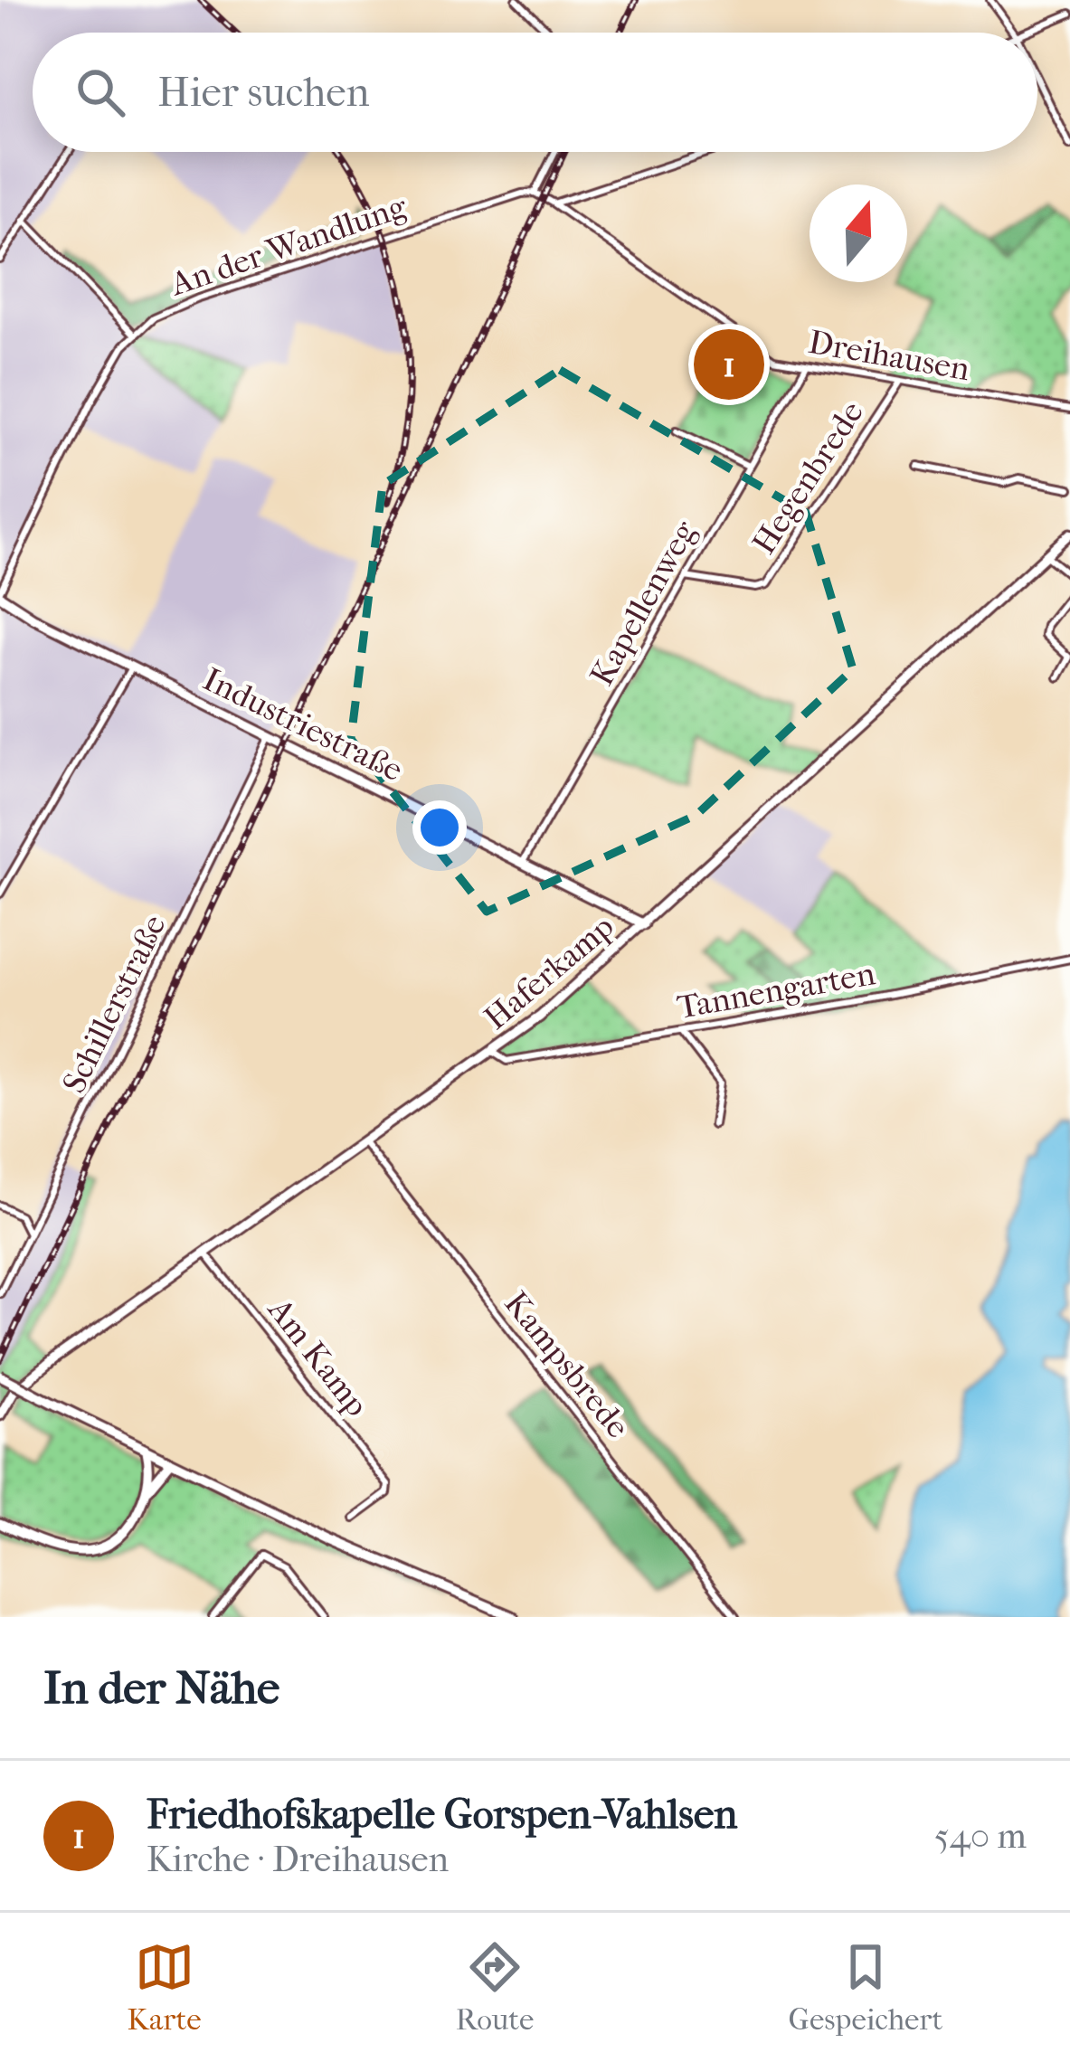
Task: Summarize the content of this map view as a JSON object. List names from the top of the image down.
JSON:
{
  "streets": {
    "street": [
      "An der Wandlung",
      "Dreihausen",
      "Hegenbrede",
      "Kapellenweg",
      "Industriestraße",
      "Haferkamp",
      "Tannengarten",
      "Schillerstraße",
      "Am Kamp",
      "Kampsbrede"
    ]
  },
  "crossings": [
    ["An der Wandlung", "Industriestraße"],
    ["Dreihausen", "Hegenbrede"],
    ["Dreihausen", "Kapellenweg"],
    ["Hegenbrede", "Kapellenweg"],
    ["Kapellenweg", "Industriestraße"],
    ["Industriestraße", "Haferkamp"],
    ["Industriestraße", "Schillerstraße"],
    ["Haferkamp", "Tannengarten"],
    ["Haferkamp", "Am Kamp"],
    ["Haferkamp", "Kampsbrede"]
  ],
  "north": "top",
  "page": {
    "search": "Hier suchen",
    "pins": "1",
    "heading": "In der Nähe",
    "list": [
      {
        "mark": "1",
        "name": "Friedhofskapelle Gorspen-Vahlsen",
        "note": "Kirche · Dreihausen",
        "value": "540 m"
      }
    ],
    "nav": ["Karte", "Route", "Gespeichert"]
  }
}
